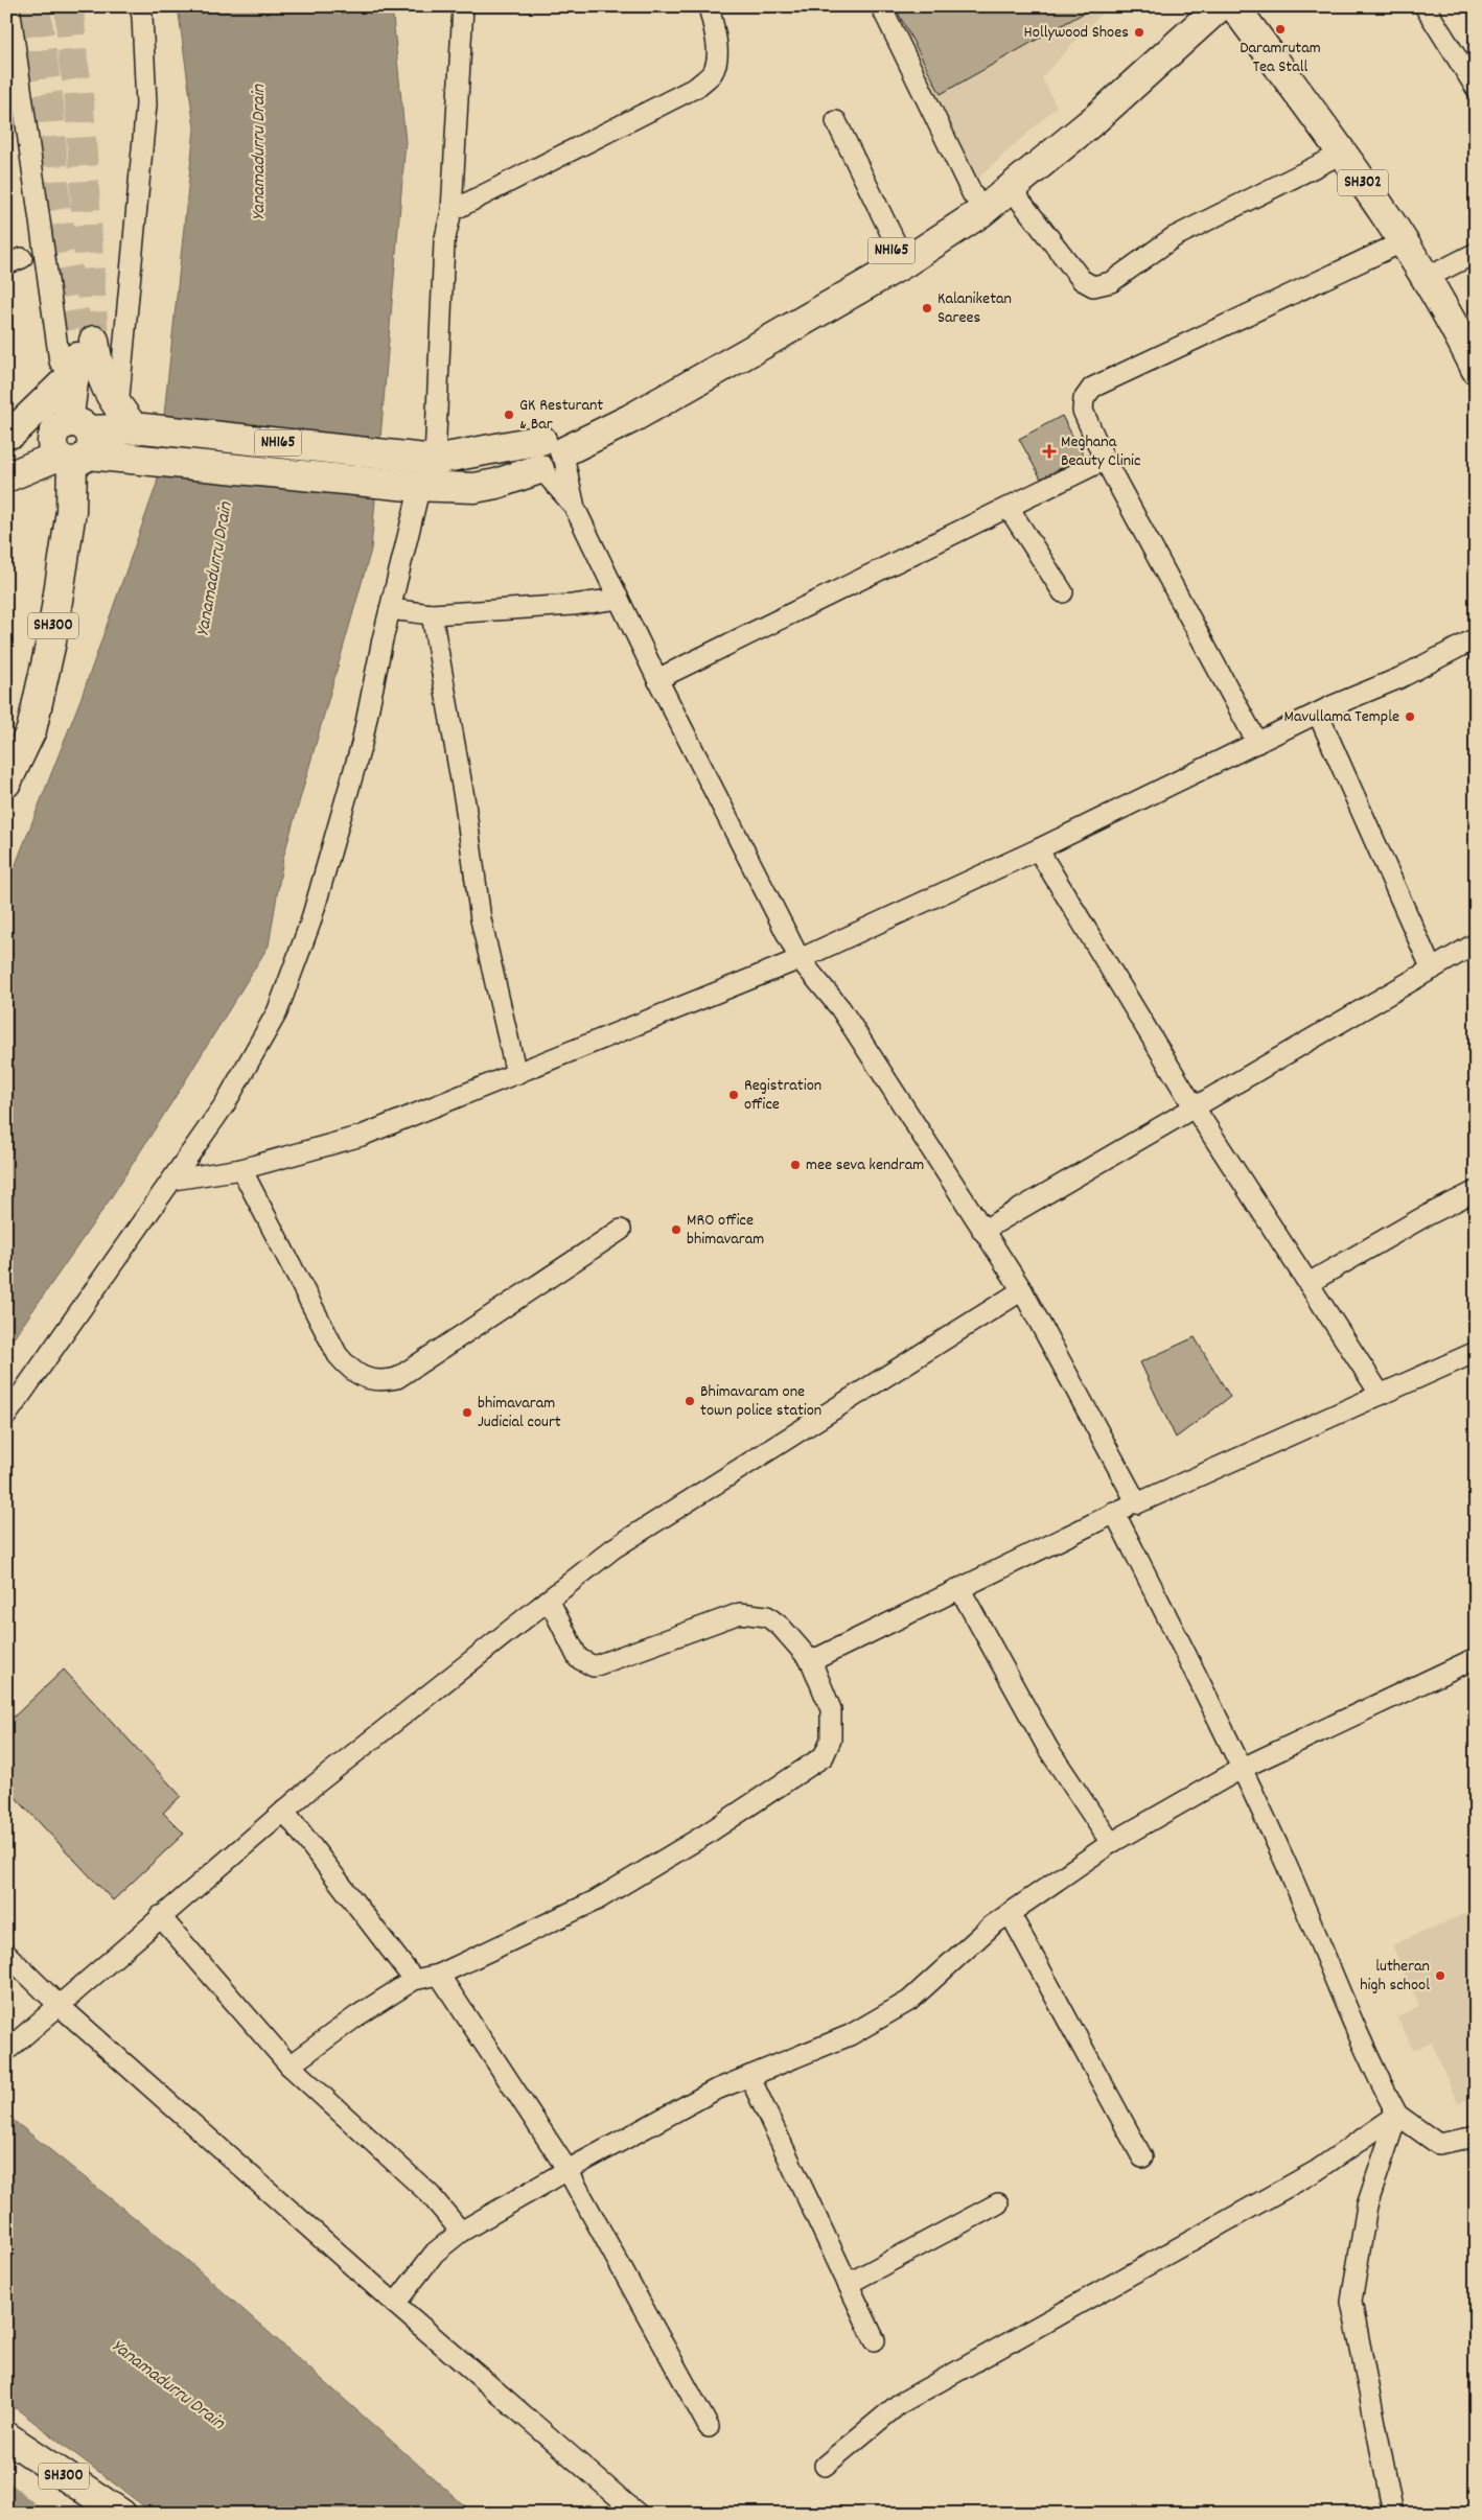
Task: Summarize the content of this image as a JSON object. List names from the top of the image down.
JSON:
{
  "streets": {
    "main road": ["SH302", "NH165", "SH300"]
  },
  "crossings": [
    ["NH165", "SH300"]
  ],
  "water": ["Yanamadurru Drain"],
  "places": {
    "other": [
      "Daramrutam Tea Stall",
      "Hollywood Shoes",
      "Kalaniketan Sarees",
      "GK Resturant & Bar",
      "Mavullama Temple",
      "Registration office",
      "mee seva kendram",
      "MRO office bhimavaram",
      "Bhimavaram one town police station",
      "bhimavaram Judicial court",
      "lutheran high school"
    ],
    "health": ["Meghana Beauty Clinic"]
  }
}
